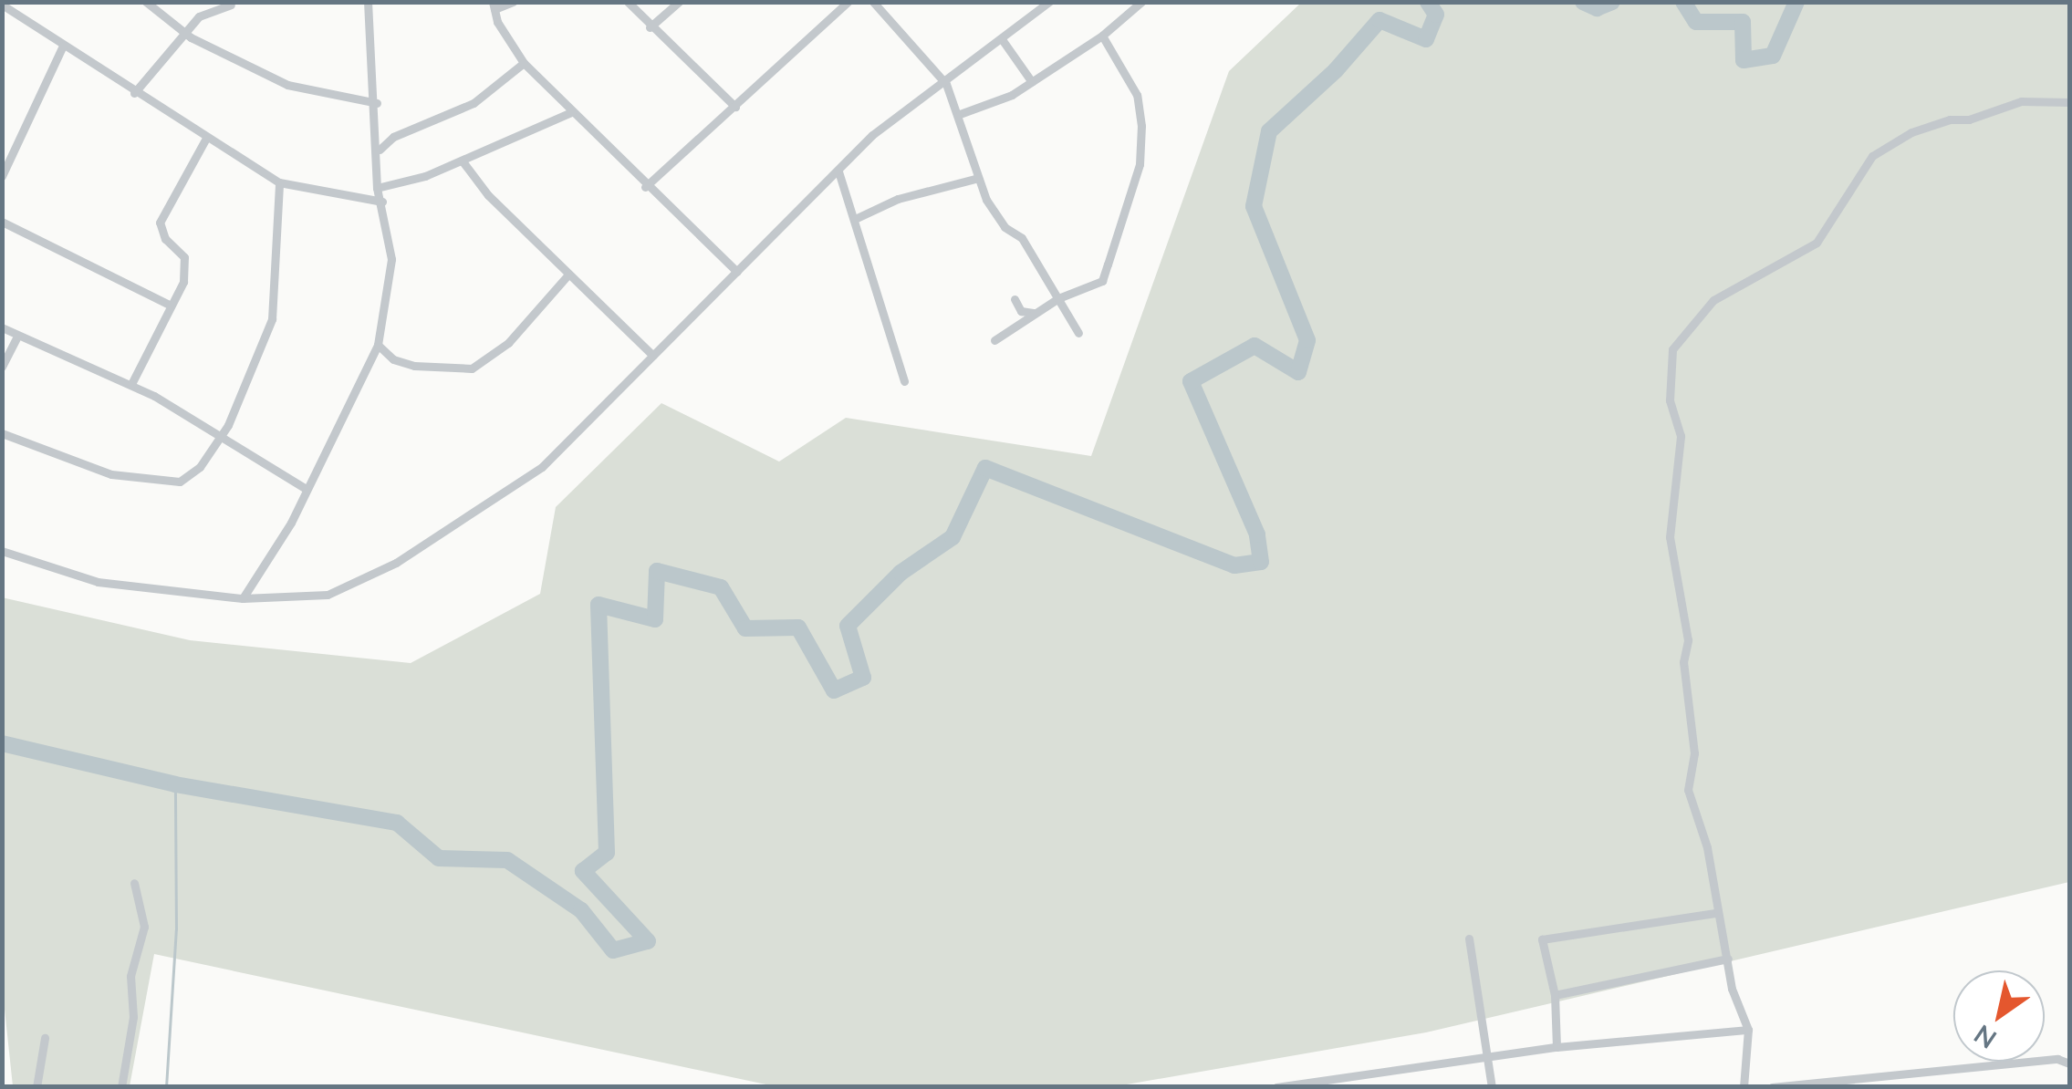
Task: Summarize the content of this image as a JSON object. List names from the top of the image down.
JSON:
{
  "north": "bottom left"
}
